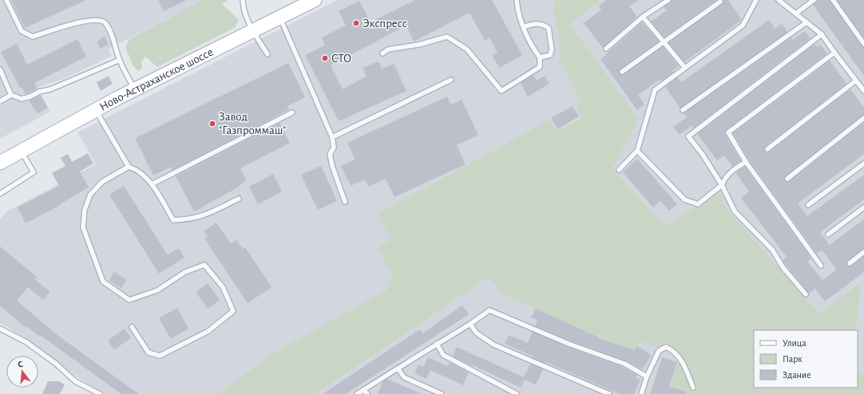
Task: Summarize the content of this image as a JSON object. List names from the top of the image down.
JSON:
{
  "streets": {
    "main road": ["Ново-Астраханское шоссе"]
  },
  "places": ["Экспресс", "СТО", "Завод \"Газпроммаш\""],
  "legend": ["Улица", "Парк", "Здание"],
  "north": "top"
}
